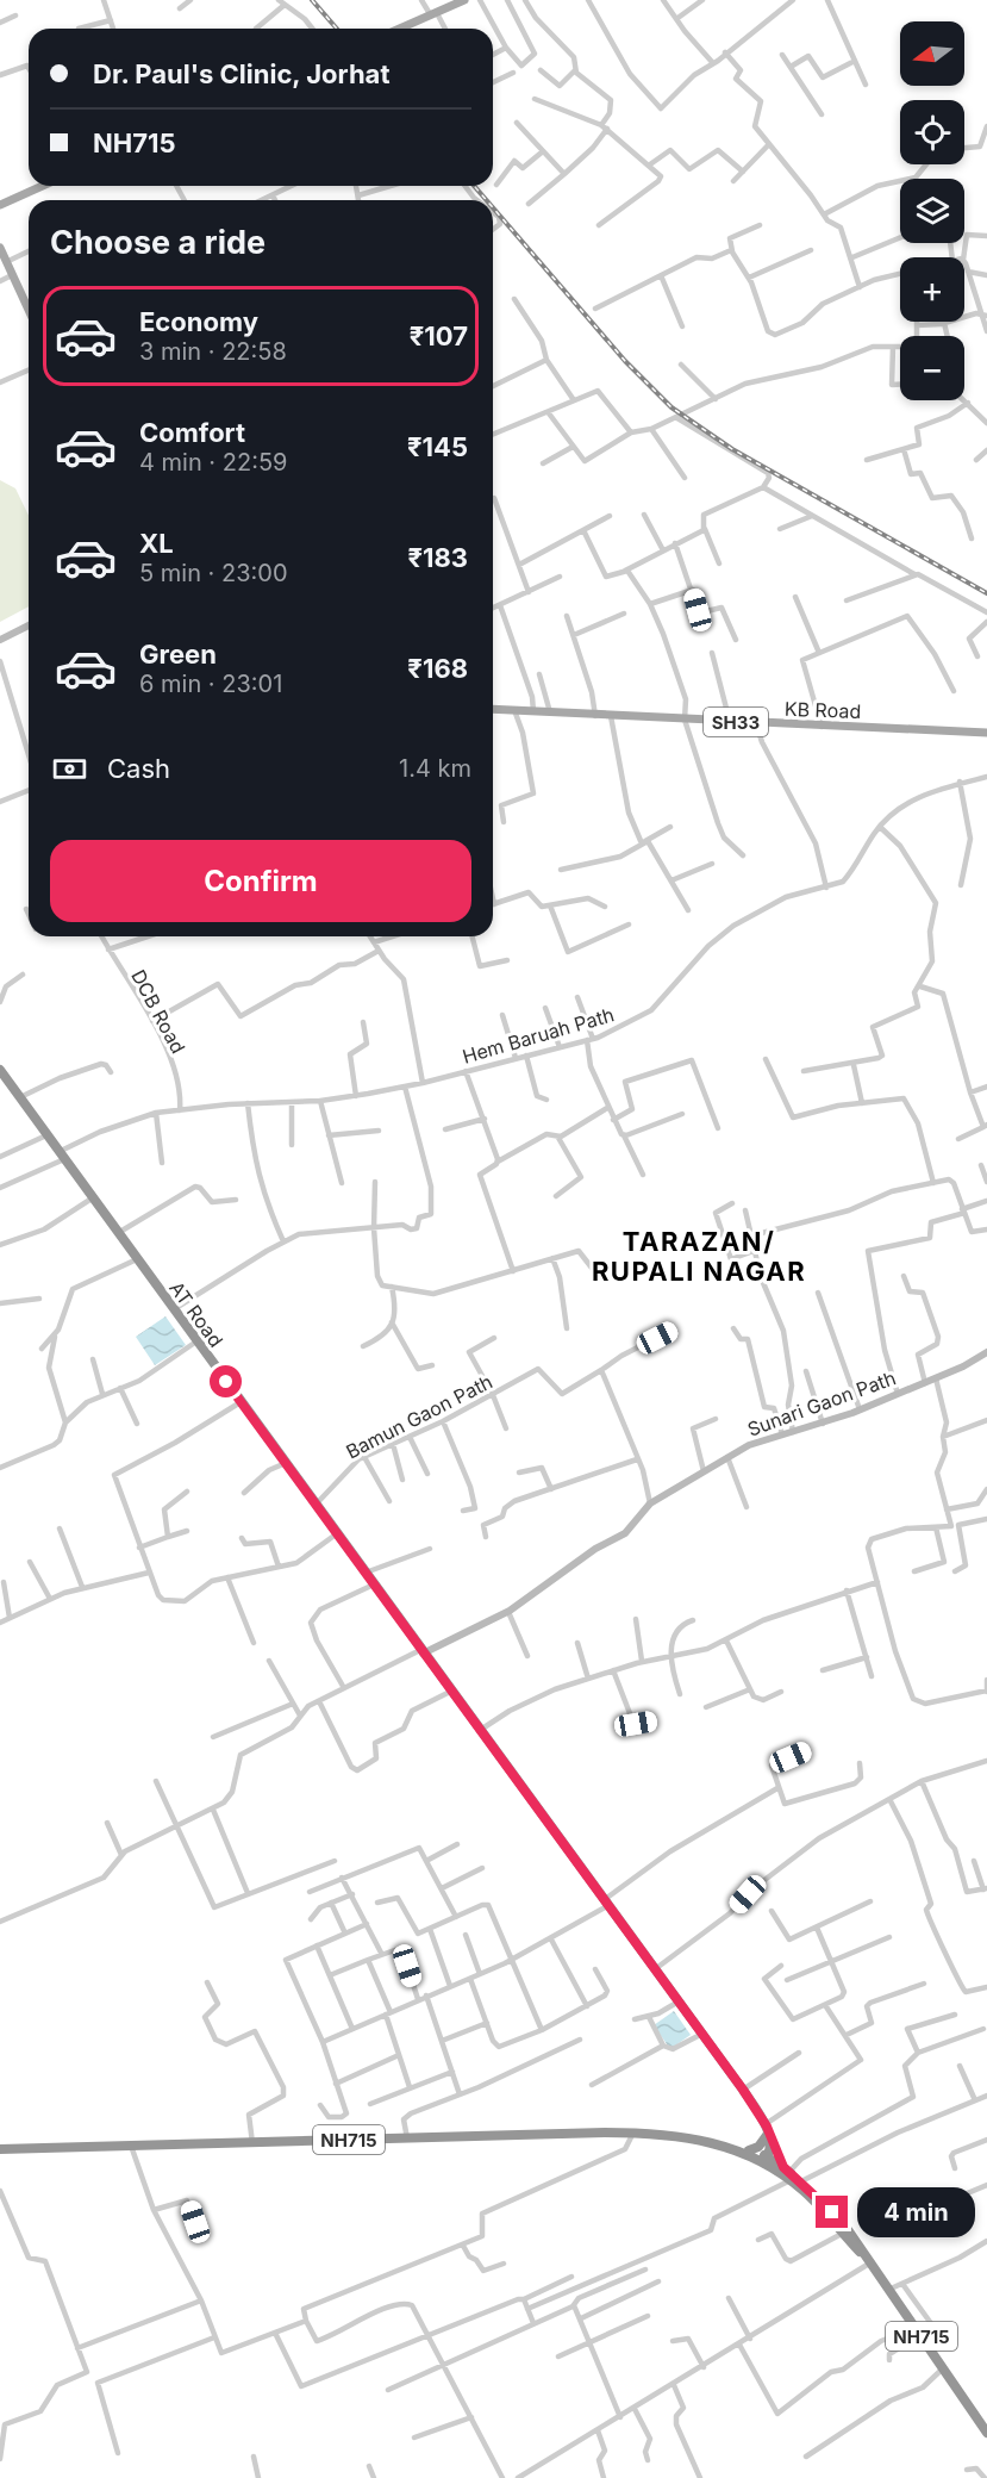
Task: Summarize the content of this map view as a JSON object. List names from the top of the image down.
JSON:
{
  "streets": {
    "highway": ["AT Road", "NH715"],
    "main road": ["KB Road", "SH33"],
    "street": [
      "DCB Road",
      "Hem Baruah Path",
      "Sunari Gaon Path",
      "Bamun Gaon Path"
    ]
  },
  "crossings": [
    ["DCB Road", "Hem Baruah Path"],
    ["Hem Baruah Path", "AT Road"],
    ["AT Road", "Sunari Gaon Path"],
    ["AT Road", "Bamun Gaon Path"]
  ],
  "districts": ["TARAZAN/ RUPALI NAGAR"],
  "north": "left",
  "page": {
    "map_buttons": ["+", "−"],
    "banner": ["Dr. Paul's Clinic, Jorhat", "NH715"],
    "heading": "Choose a ride",
    "list": [
      {
        "name": "Economy",
        "note": "3 min · 22:58",
        "value": "₹107"
      },
      {
        "name": "Comfort",
        "note": "4 min · 22:59",
        "value": "₹145"
      },
      {
        "name": "XL",
        "note": "5 min · 23:00",
        "value": "₹183"
      },
      {
        "name": "Green",
        "note": "6 min · 23:01",
        "value": "₹168"
      }
    ],
    "pay": ["Cash", "1.4 km"],
    "buttons": "Confirm",
    "bubble": "4 min"
  }
}
